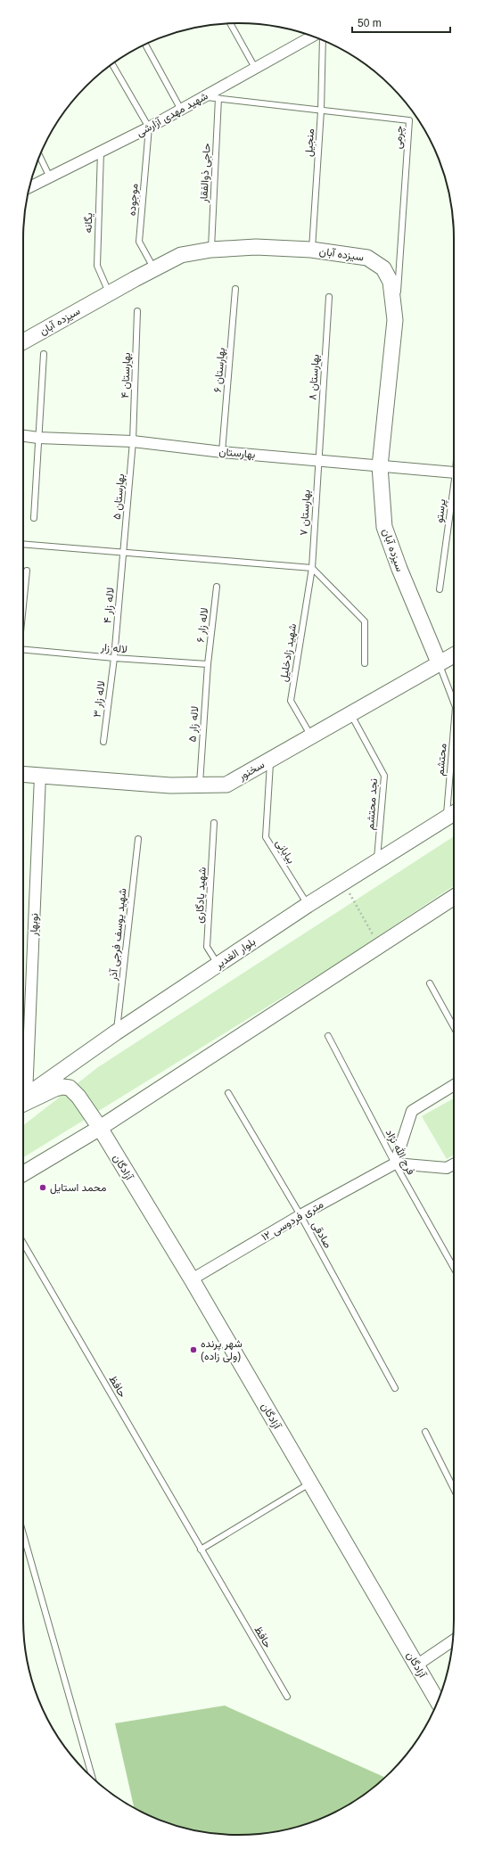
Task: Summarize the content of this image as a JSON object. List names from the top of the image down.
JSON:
{
  "streets": {
    "street": [
      "شهید مهدی آزارشی",
      "سیزده آبان",
      "بهارستان",
      "سخنور",
      "نوبهار",
      "بلوار الغدیر",
      "آزادگان",
      "۱۲ متری فردوسی"
    ],
    "lane": [
      "چرمی",
      "منجیل",
      "حاجی ذوالفقار",
      "موجوده",
      "یگانه",
      "بهارستان ۶",
      "بهارستان ۴",
      "بهارستان ۸",
      "بهارستان ۵",
      "پرستو",
      "بهارستان ۷",
      "لاله زار ۴",
      "لاله زار ۶",
      "لاله زار",
      "شهید زادخلیل",
      "لاله زار ۳",
      "لاله زار ۵",
      "محتشم",
      "نجد محتشم",
      "بیابانی",
      "شهید یادگاری",
      "شهید یوسف فرجی آذر",
      "فرج الله نژاد",
      "صادقی",
      "حافظ"
    ]
  },
  "crossings": [
    ["شهید مهدی آزارشی", "چرمی"],
    ["شهید مهدی آزارشی", "موجوده"],
    ["شهید مهدی آزارشی", "یگانه"],
    ["چرمی", "منجیل"],
    ["چرمی", "حاجی ذوالفقار"],
    ["چرمی", "سیزده آبان"],
    ["منجیل", "سیزده آبان"],
    ["حاجی ذوالفقار", "سیزده آبان"],
    ["موجوده", "سیزده آبان"],
    ["یگانه", "سیزده آبان"],
    ["سیزده آبان", "بهارستان"],
    ["سیزده آبان", "محتشم"],
    ["سیزده آبان", "سخنور"],
    ["بهارستان ۶", "بهارستان"],
    ["بهارستان ۴", "بهارستان"],
    ["بهارستان ۴", "بهارستان ۵"],
    ["بهارستان ۸", "بهارستان"],
    ["بهارستان ۸", "بهارستان ۷"],
    ["بهارستان", "بهارستان ۵"],
    ["بهارستان", "بهارستان ۷"],
    ["بهارستان ۵", "لاله زار ۴"],
    ["بهارستان ۷", "شهید زادخلیل"],
    ["لاله زار ۴", "لاله زار"],
    ["لاله زار ۴", "لاله زار ۳"],
    ["لاله زار ۶", "لاله زار"],
    ["لاله زار ۶", "لاله زار ۵"],
    ["لاله زار", "لاله زار ۳"],
    ["لاله زار", "لاله زار ۵"],
    ["شهید زادخلیل", "سخنور"],
    ["لاله زار ۵", "سخنور"],
    ["محتشم", "سخنور"],
    ["محتشم", "بلوار الغدیر"],
    ["سخنور", "نجد محتشم"],
    ["سخنور", "بیابانی"],
    ["سخنور", "نوبهار"],
    ["نجد محتشم", "بلوار الغدیر"],
    ["بیابانی", "بلوار الغدیر"],
    ["شهید یادگاری", "بلوار الغدیر"],
    ["شهید یوسف فرجی آذر", "بلوار الغدیر"],
    ["فرج الله نژاد", "۱۲ متری فردوسی"],
    ["آزادگان", "۱۲ متری فردوسی"],
    ["۱۲ متری فردوسی", "صادقی"]
  ],
  "places": ["محمد استایل", "شهر پرنده (ولی زاده)"],
  "scale_bar": "50 m"
}
